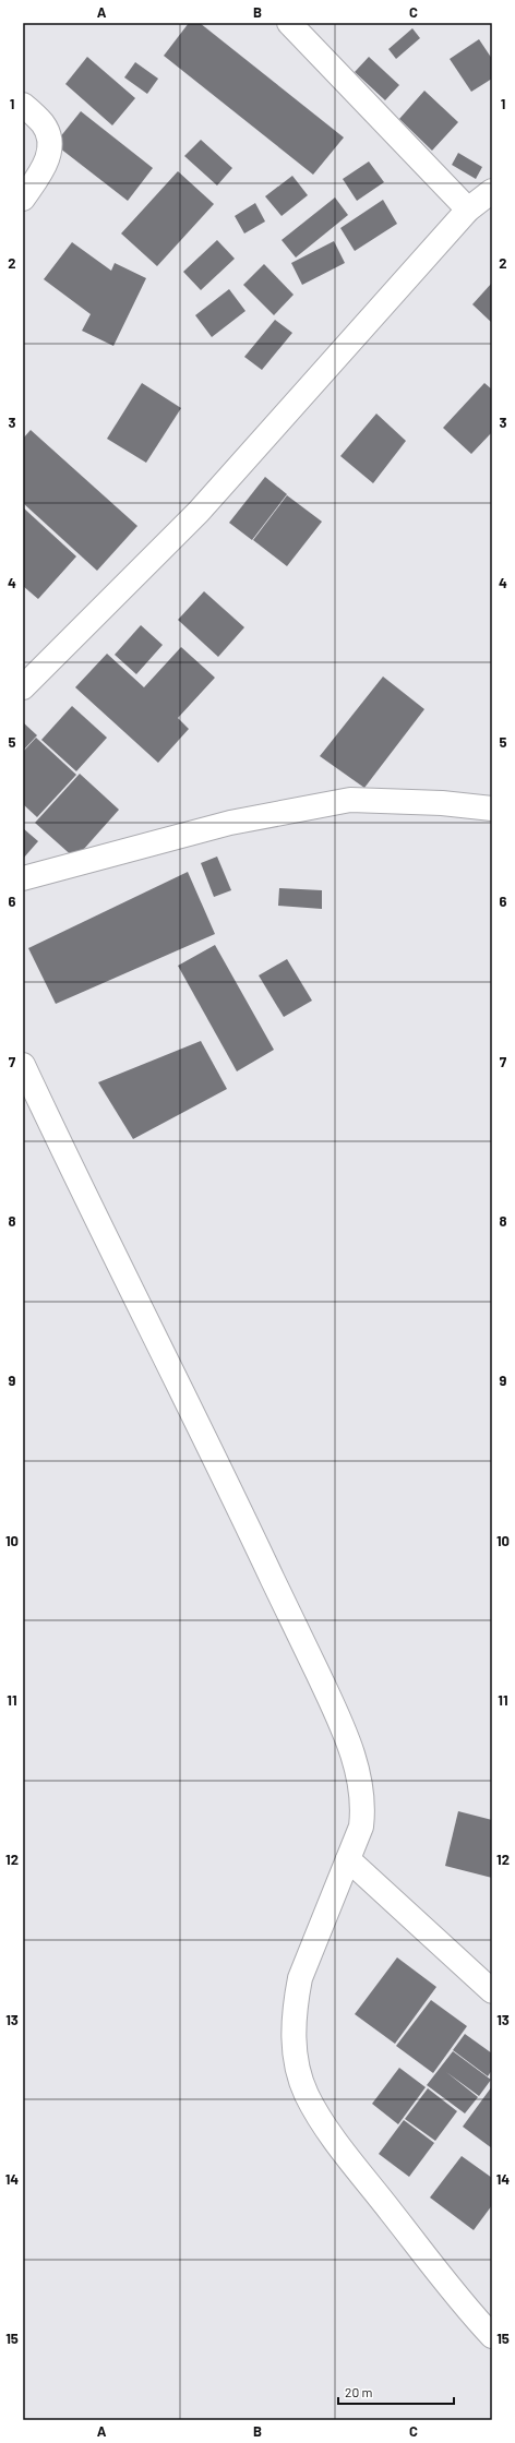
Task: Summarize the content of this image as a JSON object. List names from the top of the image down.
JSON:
{
  "scale_bar": "20 m",
  "grid": {
    "columns": ["A", "B", "C"],
    "rows": [
      "1",
      "2",
      "3",
      "4",
      "5",
      "6",
      "7",
      "8",
      "9",
      "10",
      "11",
      "12",
      "13",
      "14",
      "15"
    ]
  }
}
